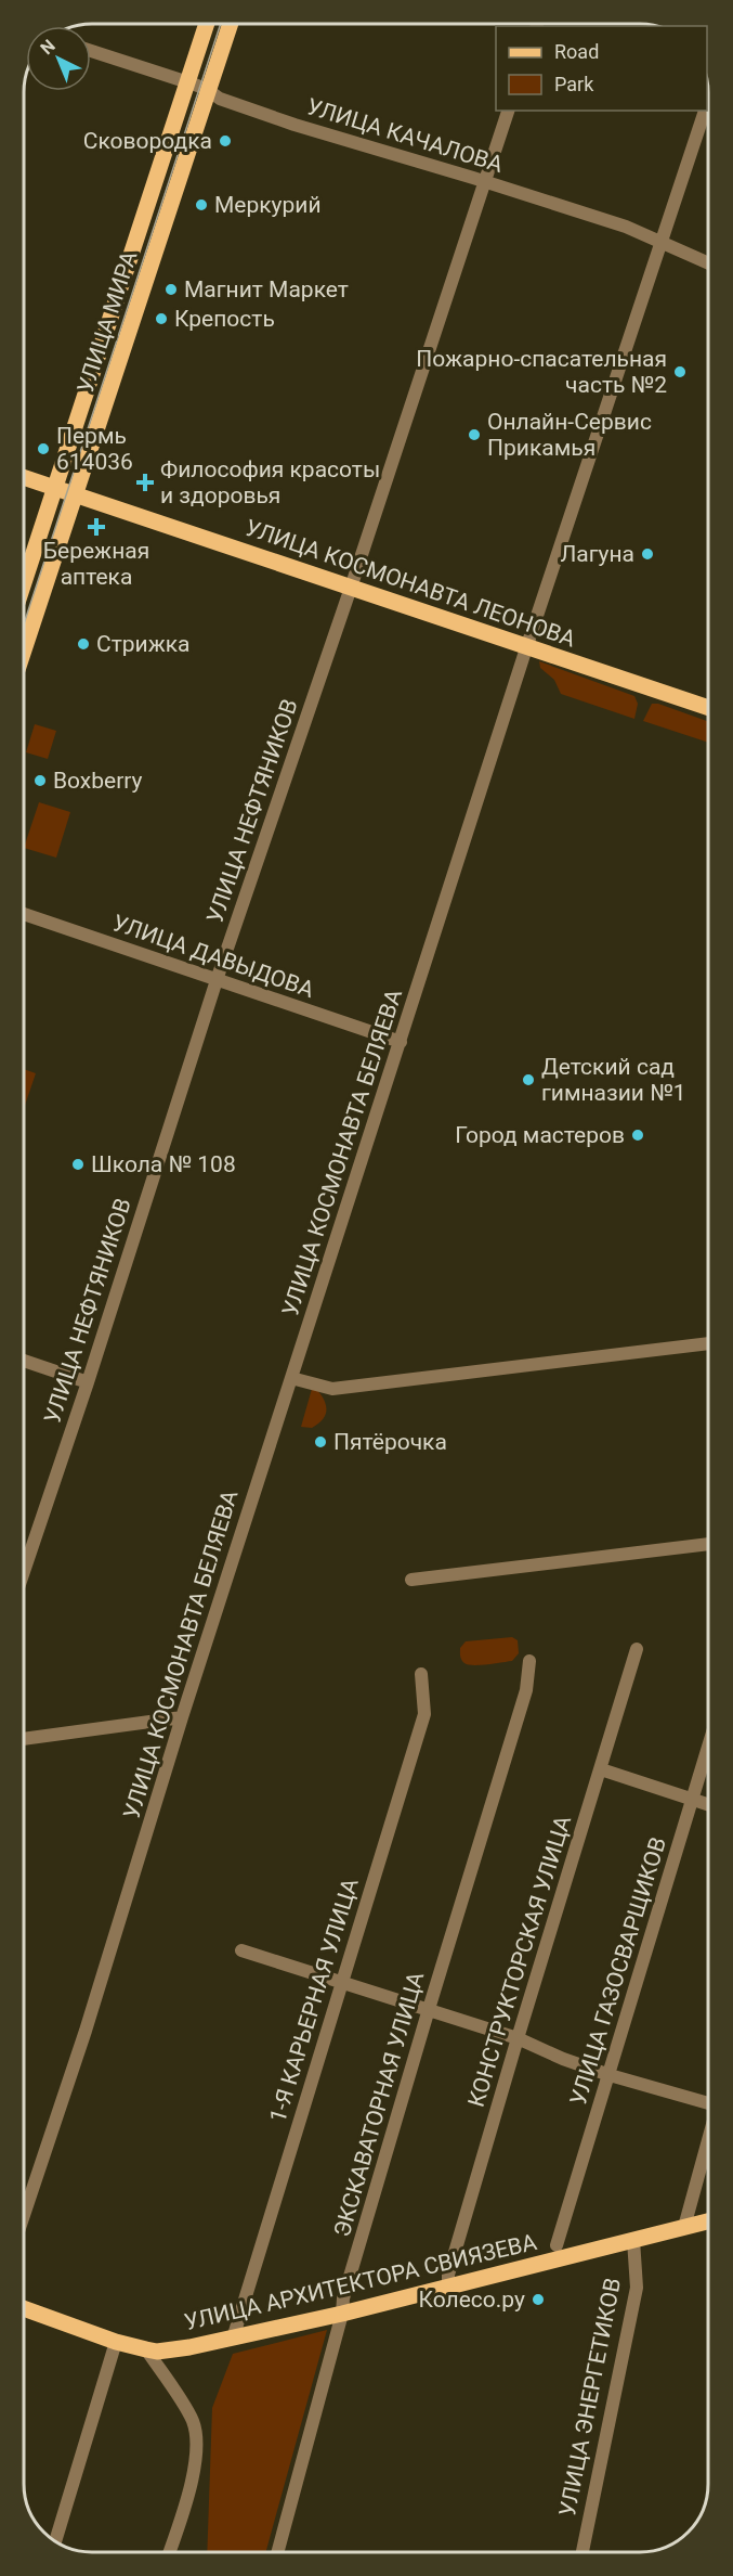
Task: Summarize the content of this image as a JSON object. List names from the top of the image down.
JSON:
{
  "streets": {
    "main road": ["УЛИЦА МИРА", "УЛИЦА КОСМОНАВТА ЛЕОНОВА", "УЛИЦА АРХИТЕКТОРА СВИЯЗЕВА"],
    "street": [
      "УЛИЦА КАЧАЛОВА",
      "УЛИЦА НЕФТЯНИКОВ",
      "УЛИЦА ДАВЫДОВА",
      "УЛИЦА КОСМОНАВТА БЕЛЯЕВА",
      "КОНСТРУКТОРСКАЯ УЛИЦА",
      "УЛИЦА ГАЗОСВАРЩИКОВ",
      "1-Я КАРЬЕРНАЯ УЛИЦА",
      "ЭКСКАВАТОРНАЯ УЛИЦА",
      "УЛИЦА ЭНЕРГЕТИКОВ"
    ]
  },
  "crossings": [
    ["УЛИЦА КАЧАЛОВА", "УЛИЦА МИРА"],
    ["УЛИЦА КАЧАЛОВА", "УЛИЦА НЕФТЯНИКОВ"],
    ["УЛИЦА КАЧАЛОВА", "УЛИЦА КОСМОНАВТА БЕЛЯЕВА"],
    ["УЛИЦА МИРА", "УЛИЦА КОСМОНАВТА ЛЕОНОВА"],
    ["УЛИЦА КОСМОНАВТА ЛЕОНОВА", "УЛИЦА НЕФТЯНИКОВ"],
    ["УЛИЦА КОСМОНАВТА ЛЕОНОВА", "УЛИЦА КОСМОНАВТА БЕЛЯЕВА"],
    ["УЛИЦА НЕФТЯНИКОВ", "УЛИЦА ДАВЫДОВА"],
    ["УЛИЦА ДАВЫДОВА", "УЛИЦА КОСМОНАВТА БЕЛЯЕВА"],
    ["КОНСТРУКТОРСКАЯ УЛИЦА", "УЛИЦА АРХИТЕКТОРА СВИЯЗЕВА"],
    ["1-Я КАРЬЕРНАЯ УЛИЦА", "УЛИЦА АРХИТЕКТОРА СВИЯЗЕВА"],
    ["ЭКСКАВАТОРНАЯ УЛИЦА", "УЛИЦА АРХИТЕКТОРА СВИЯЗЕВА"],
    ["УЛИЦА АРХИТЕКТОРА СВИЯЗЕВА", "УЛИЦА ЭНЕРГЕТИКОВ"]
  ],
  "places": {
    "other": [
      "Сковородка",
      "Меркурий",
      "Магнит Маркет",
      "Крепость",
      "Пожарно-спасательная часть №2",
      "Онлайн-Сервис Прикамья",
      "Пермь 614036",
      "Лагуна",
      "Стрижка",
      "Boxberry",
      "Детский сад гимназии №1",
      "Город мастеров",
      "Школа № 108",
      "Пятёрочка",
      "Колесо.ру"
    ],
    "health": ["Философия красоты и здоровья", "Бережная аптека"]
  },
  "legend": ["Road", "Park"],
  "north": "top left"
}
